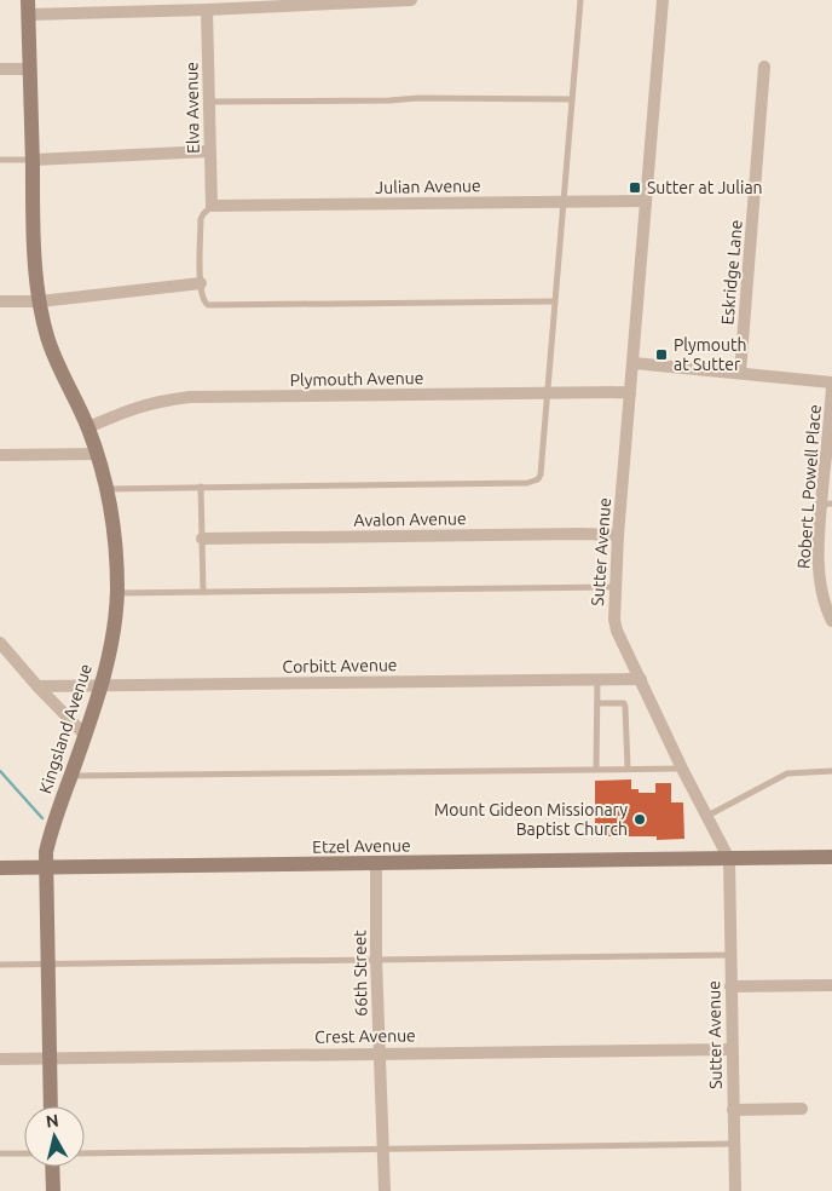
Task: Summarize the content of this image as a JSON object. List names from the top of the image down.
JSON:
{
  "streets": {
    "street": [
      "Elva Avenue",
      "Julian Avenue",
      "Eskridge Lane",
      "Plymouth Avenue",
      "Robert L Powell Place",
      "Avalon Avenue",
      "Sutter Avenue",
      "Corbitt Avenue",
      "Kingsland Avenue",
      "Etzel Avenue",
      "66th Street",
      "Crest Avenue"
    ]
  },
  "crossings": [
    ["Elva Avenue", "Julian Avenue"],
    ["Julian Avenue", "Sutter Avenue"],
    ["Plymouth Avenue", "Sutter Avenue"],
    ["Plymouth Avenue", "Kingsland Avenue"],
    ["Avalon Avenue", "Sutter Avenue"],
    ["Sutter Avenue", "Corbitt Avenue"],
    ["Sutter Avenue", "Etzel Avenue"],
    ["Sutter Avenue", "Crest Avenue"],
    ["Corbitt Avenue", "Kingsland Avenue"],
    ["Kingsland Avenue", "Etzel Avenue"],
    ["Kingsland Avenue", "Crest Avenue"],
    ["Etzel Avenue", "66th Street"],
    ["66th Street", "Crest Avenue"]
  ],
  "places": {
    "transit": ["Sutter at Julian", "Plymouth at Sutter"],
    "other": ["Mount Gideon Missionary Baptist Church"]
  },
  "north": "top"
}
